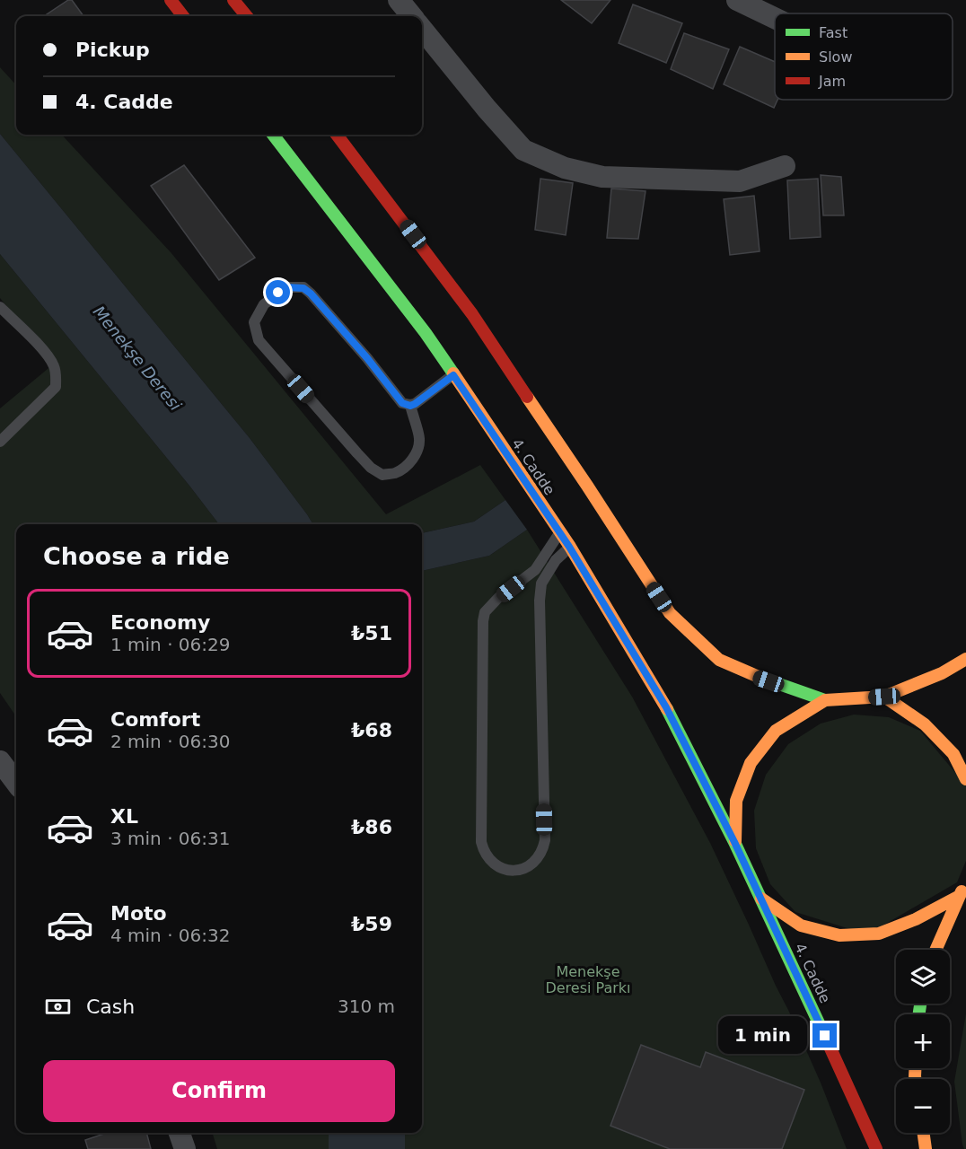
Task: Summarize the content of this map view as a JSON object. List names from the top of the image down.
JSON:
{
  "streets": {
    "main road": ["4. Cadde"]
  },
  "water": ["Menekşe Deresi"],
  "parks": ["Menekşe Deresi Parkı"],
  "legend": ["Fast", "Slow", "Jam"],
  "page": {
    "banner": ["Pickup", "4. Cadde"],
    "heading": "Choose a ride",
    "list": [
      {
        "name": "Economy",
        "note": "1 min · 06:29",
        "value": "₺51"
      },
      {
        "name": "Comfort",
        "note": "2 min · 06:30",
        "value": "₺68"
      },
      {
        "name": "XL",
        "note": "3 min · 06:31",
        "value": "₺86"
      },
      {
        "name": "Moto",
        "note": "4 min · 06:32",
        "value": "₺59"
      }
    ],
    "map_buttons": ["+", "−"],
    "pay": ["Cash", "310 m"],
    "bubble": "1 min",
    "buttons": "Confirm"
  }
}
